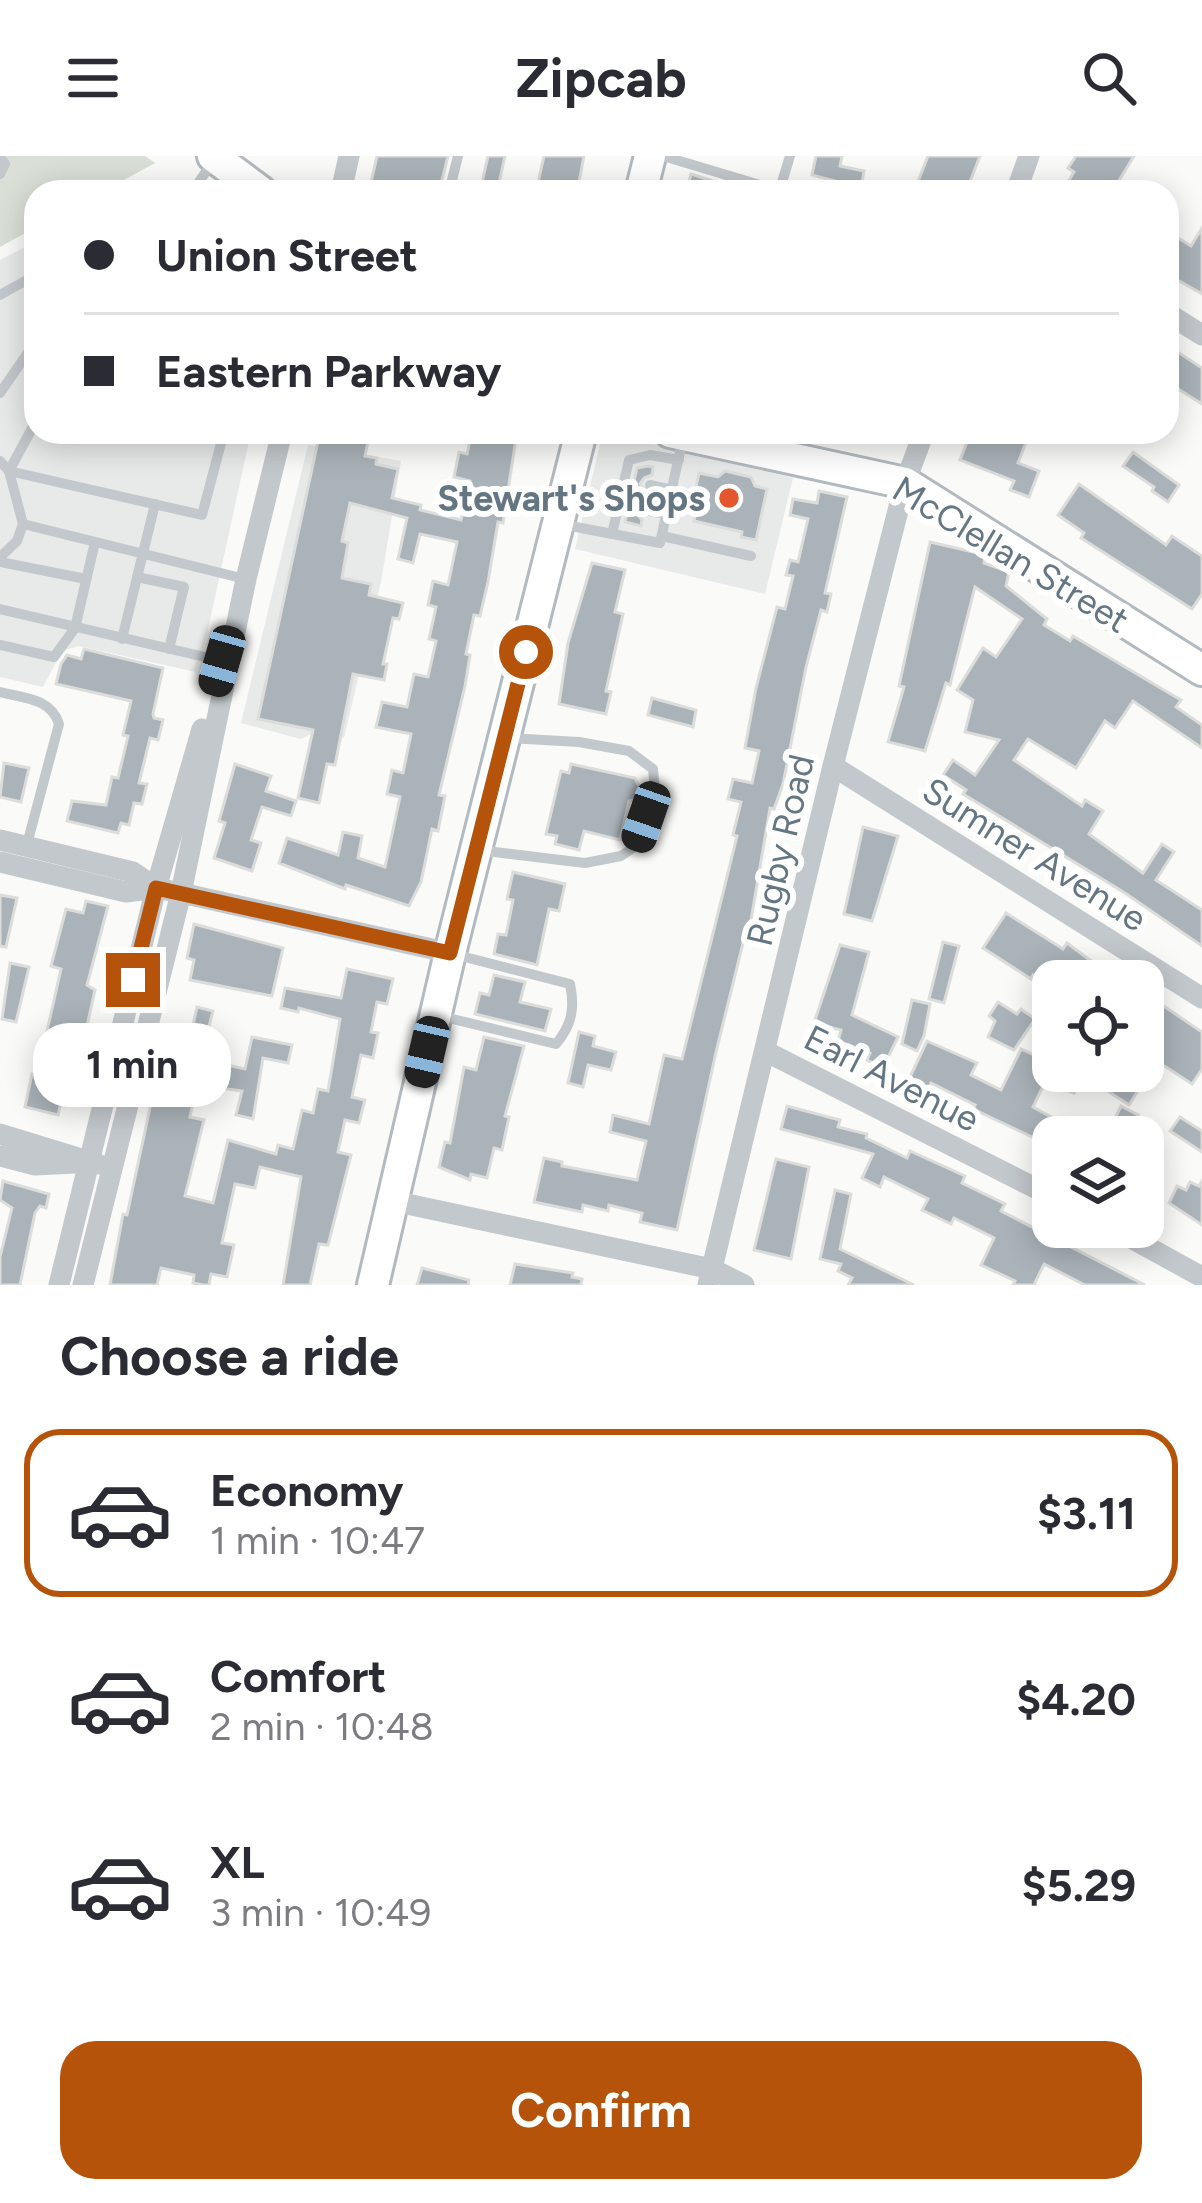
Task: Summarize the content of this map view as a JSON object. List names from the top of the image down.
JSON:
{
  "streets": {
    "main road": ["McClellan Street"],
    "street": ["Rugby Road", "Sumner Avenue", "Earl Avenue"]
  },
  "crossings": [
    ["McClellan Street", "Rugby Road"],
    ["Rugby Road", "Sumner Avenue"],
    ["Rugby Road", "Earl Avenue"]
  ],
  "places": ["Stewart's Shops"],
  "page": {
    "header": "Zipcab",
    "banner": ["Union Street", "Eastern Parkway"],
    "bubble": "1 min",
    "heading": "Choose a ride",
    "list": [
      {
        "name": "Economy",
        "note": "1 min · 10:47",
        "value": "$3.11"
      },
      {
        "name": "Comfort",
        "note": "2 min · 10:48",
        "value": "$4.20"
      },
      {
        "name": "XL",
        "note": "3 min · 10:49",
        "value": "$5.29"
      }
    ],
    "buttons": "Confirm"
  }
}
